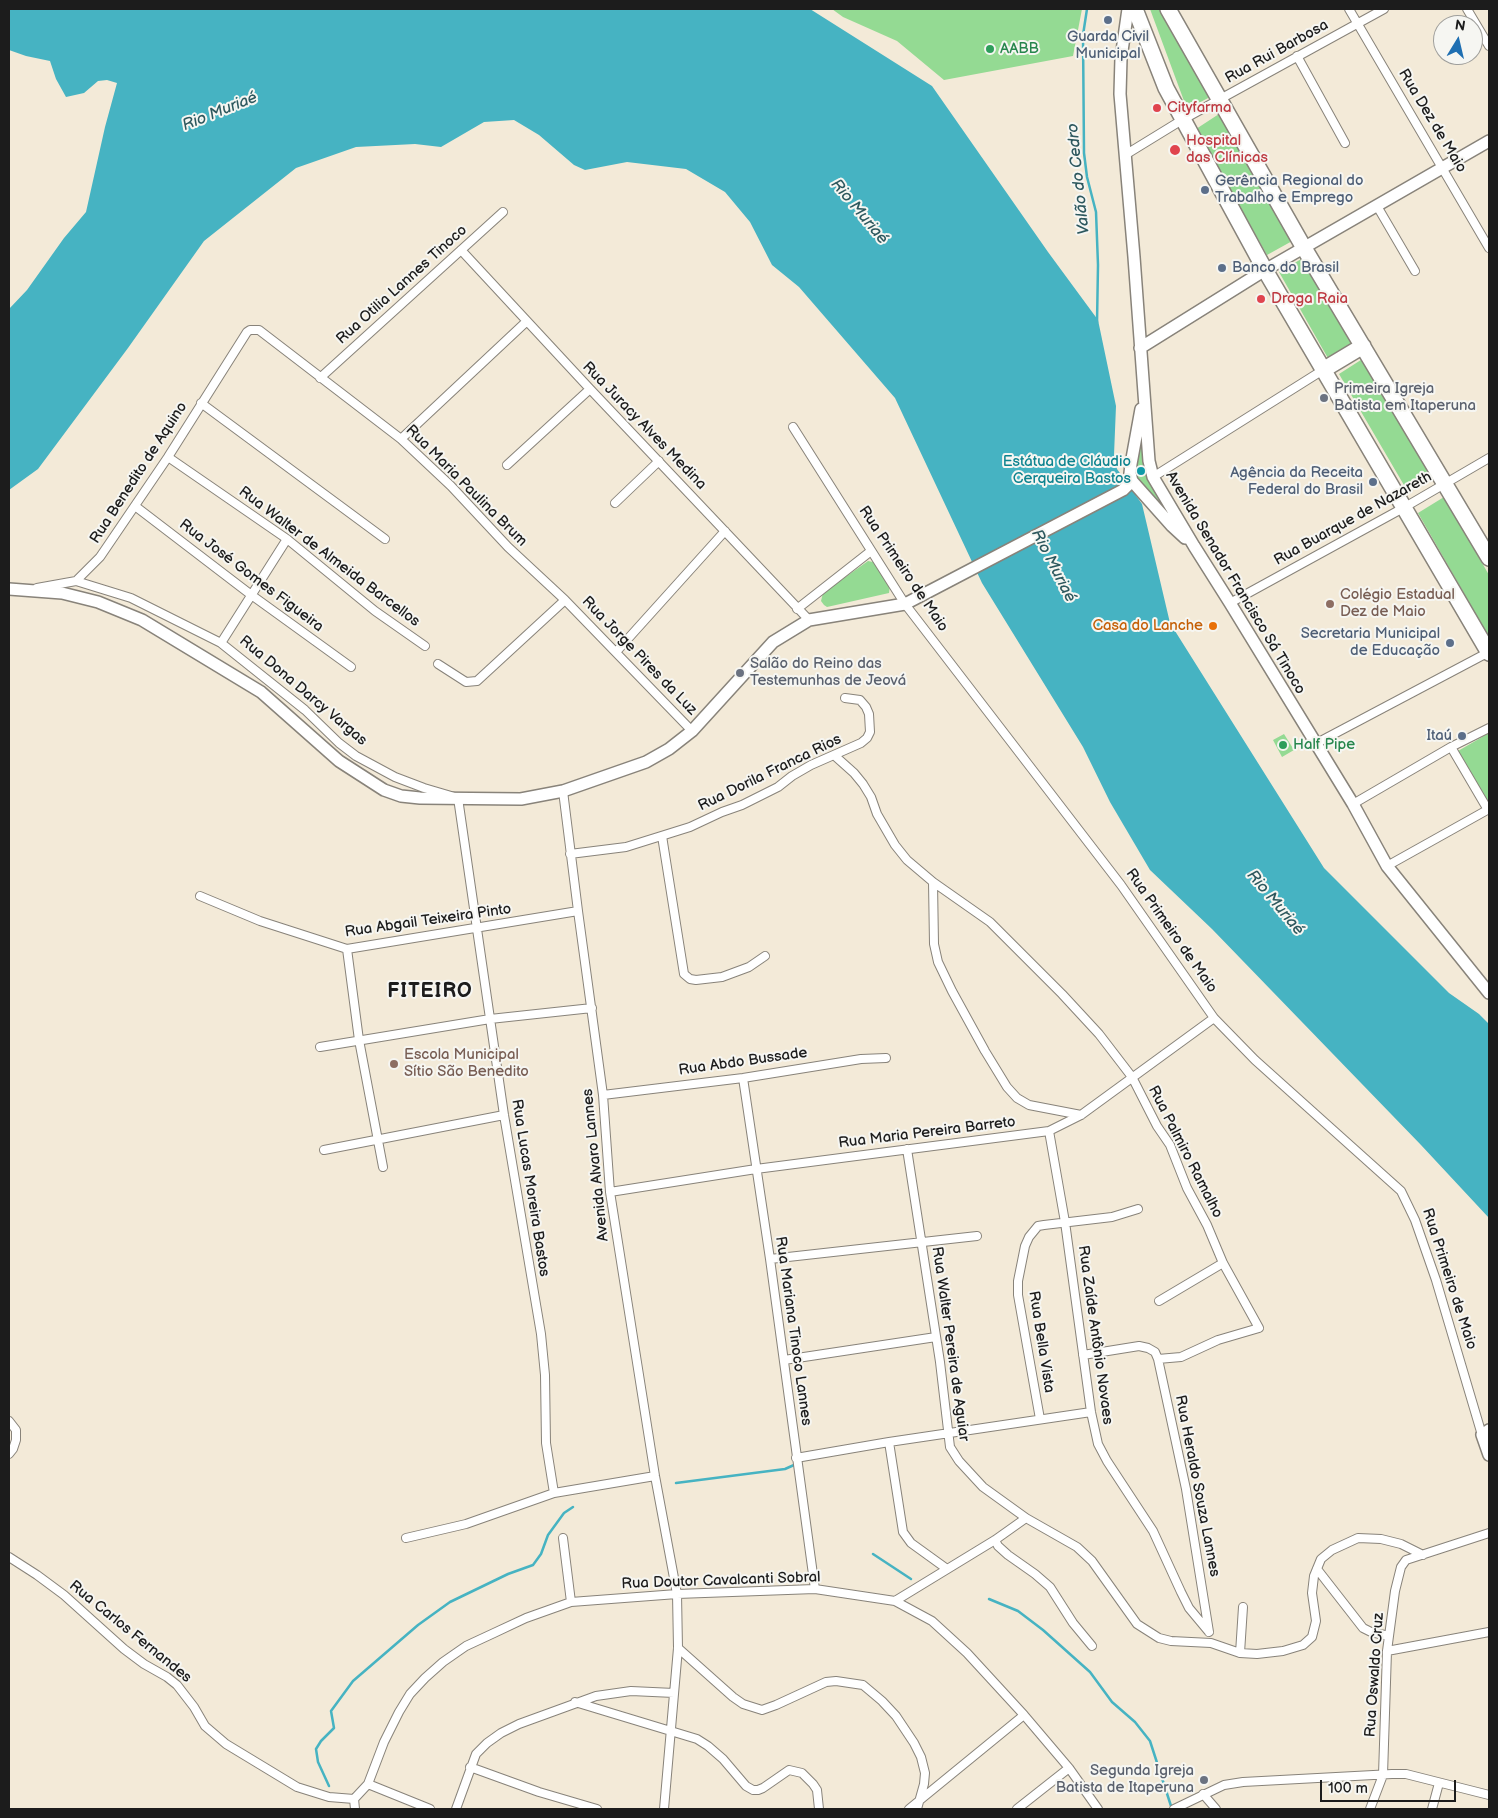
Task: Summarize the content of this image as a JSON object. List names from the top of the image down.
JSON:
{
  "streets": {
    "street": [
      "Rua Rui Barbosa",
      "Rua Dez de Maio",
      "Rua Otilia Lannes Tinoco",
      "Rua Juracy Alves Medina",
      "Rua Benedito de Aquino",
      "Rua Maria Paulina Brum",
      "Rua Buarque de Nazareth",
      "Rua Walter de Almeida Barcellos",
      "Rua Primeiro de Maio",
      "Rua José Gomes Figueira",
      "Avenida Senador Francisco Sá Tinoco",
      "Rua Jorge Pires da Luz",
      "Rua Dona Darcy Vargas",
      "Rua Dorila Franca Rios",
      "Rua Abgail Teixeira Pinto",
      "Rua Abdo Bussade",
      "Rua Maria Pereira Barreto",
      "Rua Palmiro Ramalho",
      "Avenida Alvaro Lannes",
      "Rua Lucas Moreira Bastos",
      "Rua Mariana Tinoco Lannes",
      "Rua Zaíde Antônio Novaes",
      "Rua Bella Vista",
      "Rua Walter Pereira de Aguiar",
      "Rua Heraldo Souza Lannes",
      "Rua Doutor Cavalcanti Sobral",
      "Rua Carlos Fernandes",
      "Rua Oswaldo Cruz"
    ]
  },
  "crossings": [
    ["Rua Rui Barbosa", "Rua Dez de Maio"],
    ["Rua Rui Barbosa", "Avenida Senador Francisco Sá Tinoco"],
    ["Rua Otilia Lannes Tinoco", "Rua Juracy Alves Medina"],
    ["Rua Otilia Lannes Tinoco", "Rua Maria Paulina Brum"],
    ["Rua Juracy Alves Medina", "Rua Dona Darcy Vargas"],
    ["Rua Benedito de Aquino", "Rua Maria Paulina Brum"],
    ["Rua Benedito de Aquino", "Rua Walter de Almeida Barcellos"],
    ["Rua Benedito de Aquino", "Rua José Gomes Figueira"],
    ["Rua Benedito de Aquino", "Rua Dona Darcy Vargas"],
    ["Rua Maria Paulina Brum", "Rua Jorge Pires da Luz"],
    ["Rua Buarque de Nazareth", "Avenida Senador Francisco Sá Tinoco"],
    ["Rua Primeiro de Maio", "Rua Dona Darcy Vargas"],
    ["Rua Primeiro de Maio", "Rua Maria Pereira Barreto"],
    ["Rua Jorge Pires da Luz", "Rua Dona Darcy Vargas"],
    ["Rua Dona Darcy Vargas", "Avenida Alvaro Lannes"],
    ["Rua Dona Darcy Vargas", "Rua Lucas Moreira Bastos"],
    ["Rua Dorila Franca Rios", "Rua Palmiro Ramalho"],
    ["Rua Dorila Franca Rios", "Avenida Alvaro Lannes"],
    ["Rua Abgail Teixeira Pinto", "Avenida Alvaro Lannes"],
    ["Rua Abgail Teixeira Pinto", "Rua Lucas Moreira Bastos"],
    ["Rua Abdo Bussade", "Avenida Alvaro Lannes"],
    ["Rua Abdo Bussade", "Rua Mariana Tinoco Lannes"],
    ["Rua Maria Pereira Barreto", "Rua Palmiro Ramalho"],
    ["Rua Maria Pereira Barreto", "Avenida Alvaro Lannes"],
    ["Rua Maria Pereira Barreto", "Rua Mariana Tinoco Lannes"],
    ["Rua Maria Pereira Barreto", "Rua Zaíde Antônio Novaes"],
    ["Rua Maria Pereira Barreto", "Rua Walter Pereira de Aguiar"],
    ["Rua Palmiro Ramalho", "Rua Heraldo Souza Lannes"],
    ["Avenida Alvaro Lannes", "Rua Doutor Cavalcanti Sobral"],
    ["Rua Mariana Tinoco Lannes", "Rua Doutor Cavalcanti Sobral"],
    ["Rua Zaíde Antônio Novaes", "Rua Bella Vista"],
    ["Rua Zaíde Antônio Novaes", "Rua Heraldo Souza Lannes"],
    ["Rua Walter Pereira de Aguiar", "Rua Heraldo Souza Lannes"],
    ["Rua Walter Pereira de Aguiar", "Rua Oswaldo Cruz"]
  ],
  "districts": ["FITEIRO"],
  "water": ["Rio Muriaé", "Valão do Cedro"],
  "places": [
    "Guarda Civil Municipal",
    "AABB",
    "Cityfarma",
    "Hospital das Clínicas",
    "Gerência Regional do Trabalho e Emprego",
    "Banco do Brasil",
    "Droga Raia",
    "Primeira Igreja Batista em Itaperuna",
    "Estátua de Cláudio Cerqueira Bastos",
    "Agência da Receita Federal do Brasil",
    "Colégio Estadual Dez de Maio",
    "Casa do Lanche",
    "Secretaria Municipal de Educação",
    "Salão do Reino das Testemunhas de Jeová",
    "Itaú",
    "Half Pipe",
    "Escola Municipal Sítio São Benedito",
    "Segunda Igreja Batista de Itaperuna"
  ],
  "scale_bar": "100 m",
  "north": "top"
}
